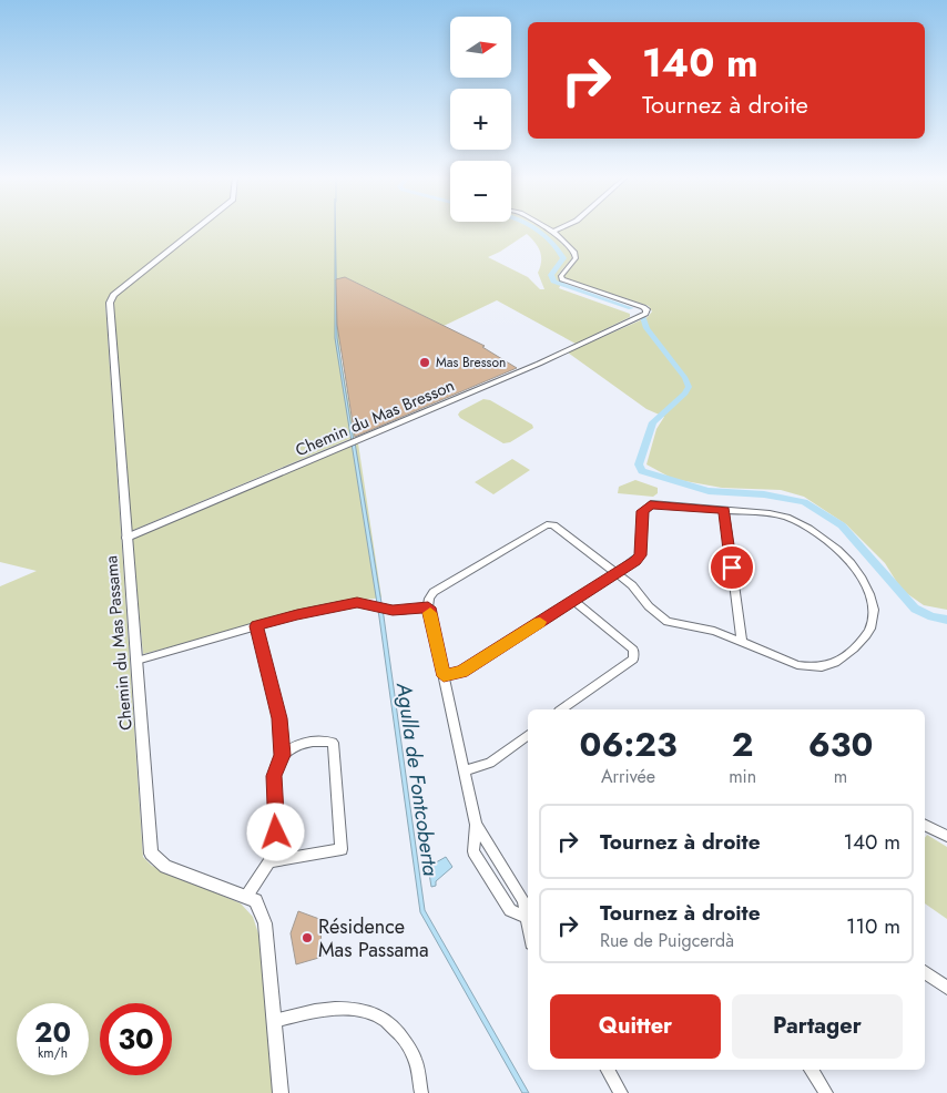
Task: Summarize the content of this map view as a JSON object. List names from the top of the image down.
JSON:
{
  "streets": {
    "street": ["Chemin du Mas Bresson", "Chemin du Mas Passama"]
  },
  "crossings": [
    ["Chemin du Mas Bresson", "Chemin du Mas Passama"]
  ],
  "water": ["Agulla de Fontcoberta"],
  "places": ["Mas Bresson", "Résidence Mas Passama"],
  "north": "right",
  "page": {
    "map_buttons": ["+", "−"],
    "turn": ["140 m", "Tournez à droite"],
    "eta": [
      "06:23",
      "Arrivée",
      "2",
      "min",
      "630",
      "m"
    ],
    "list": [
      {
        "name": "Tournez à droite",
        "value": "140 m"
      },
      {
        "name": "Tournez à droite",
        "note": "Rue de Puigcerdà",
        "value": "110 m"
      }
    ],
    "buttons": ["Quitter", "Partager"],
    "speed": "20 km/h",
    "limit": "30"
  }
}
